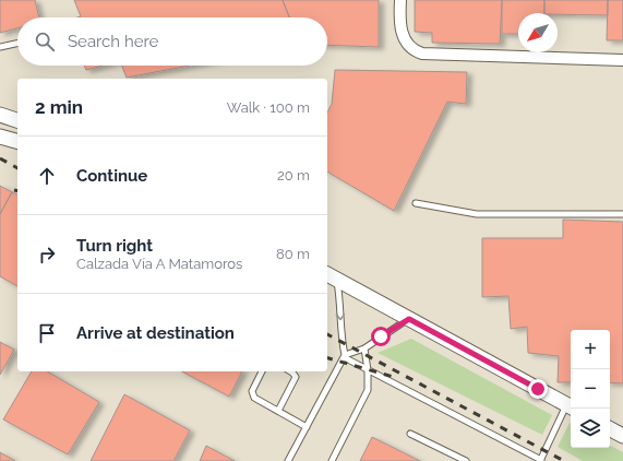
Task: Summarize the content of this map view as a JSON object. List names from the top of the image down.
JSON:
{
  "north": "bottom left",
  "page": {
    "search": "Search here",
    "heading": ["2 min", "Walk · 100 m"],
    "list": [
      ["Continue", "20 m"],
      ["Turn right", "Calzada Vía A Matamoros", "80 m"],
      "Arrive at destination"
    ],
    "map_buttons": ["+", "−"]
  }
}
